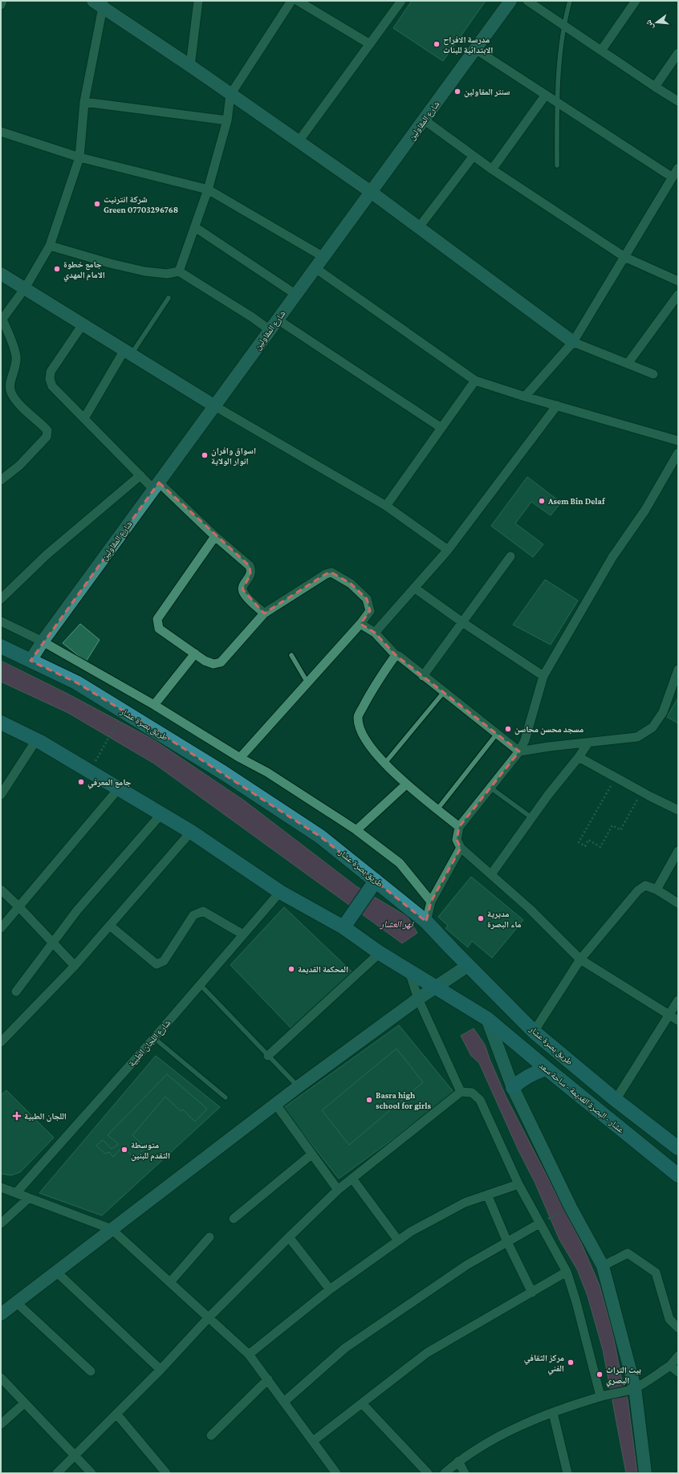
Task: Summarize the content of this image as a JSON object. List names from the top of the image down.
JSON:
{
  "streets": {
    "main road": ["طريق بصرة عشار", "عشار - البصرة القديمة - ساحة سعد"],
    "street": ["شارع المقاولين", "شارع اللجان الطبية"]
  },
  "crossings": [
    ["شارع المقاولين", "طريق بصرة عشار"],
    ["شارع اللجان الطبية", "عشار - البصرة القديمة - ساحة سعد"]
  ],
  "water": ["نهر العشار"],
  "places": {
    "other": [
      "مدرسة اﻻفراح اﻻبتدائية للبنات",
      "سنتر المقاولين",
      "شركة انترنيت Green 07703296768",
      "جامع خطوة الامام المهدي",
      "اسواق وافران انوار الولاية",
      "Asem Bin Delaf",
      "مسجد محسن محاسن",
      "جامع المعرفي",
      "مديرية ماء البصرة",
      "المحكمة القديمة",
      "Basra high school for girls",
      "متوسطة التقدم للبنين",
      "مركز الثقافي الفني",
      "بيت التراث البصري"
    ],
    "health": ["اللجان الطبية"]
  },
  "north": "left"
}
